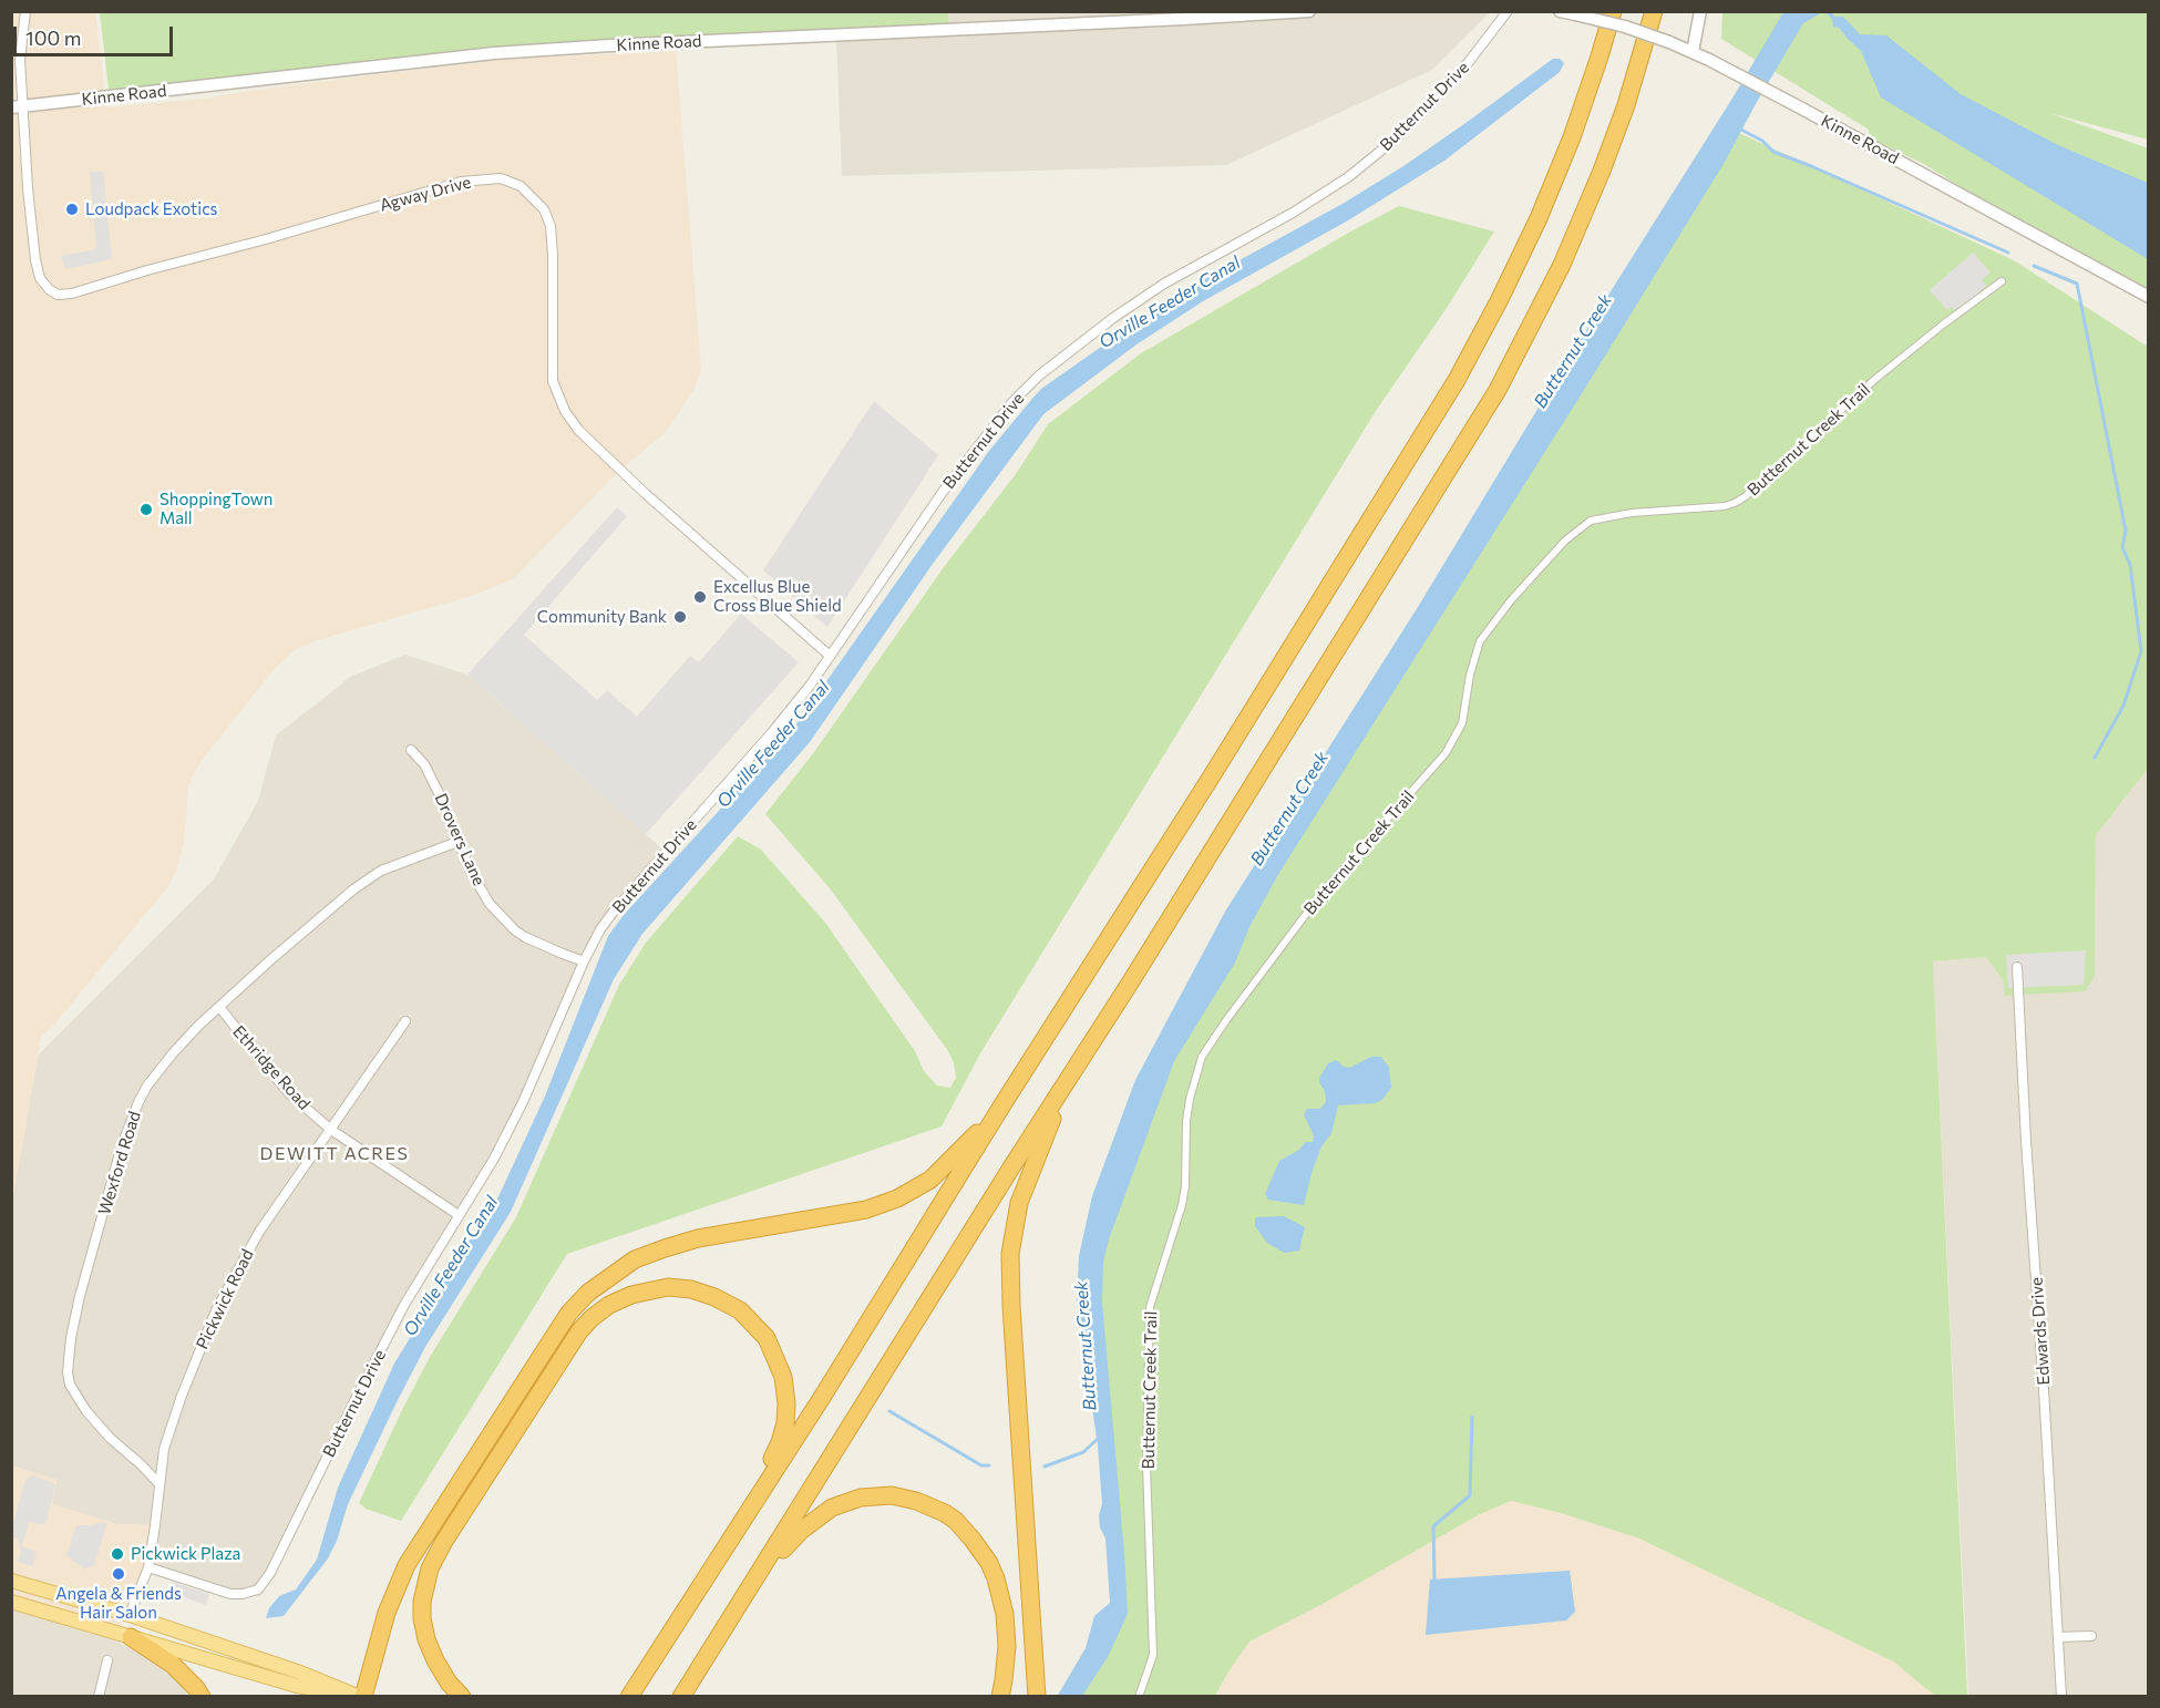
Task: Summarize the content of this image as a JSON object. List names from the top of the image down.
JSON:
{
  "streets": {
    "street": [
      "Kinne Road",
      "Butternut Drive",
      "Agway Drive",
      "Butternut Creek Trail",
      "Drovers Lane",
      "Ethridge Road",
      "Wexford Road",
      "Pickwick Road",
      "Edwards Drive"
    ]
  },
  "crossings": [
    ["Kinne Road", "Agway Drive"],
    ["Butternut Drive", "Agway Drive"],
    ["Butternut Drive", "Drovers Lane"],
    ["Butternut Drive", "Ethridge Road"],
    ["Butternut Drive", "Pickwick Road"],
    ["Drovers Lane", "Wexford Road"],
    ["Ethridge Road", "Wexford Road"],
    ["Ethridge Road", "Pickwick Road"],
    ["Wexford Road", "Pickwick Road"]
  ],
  "districts": ["DEWITT ACRES"],
  "water": ["Orville Feeder Canal", "Butternut Creek"],
  "places": [
    "Loudpack Exotics",
    "ShoppingTown Mall",
    "Excellus Blue Cross Blue Shield",
    "Community Bank",
    "Pickwick Plaza",
    "Angela & Friends Hair Salon"
  ],
  "scale_bar": "100 m"
}
